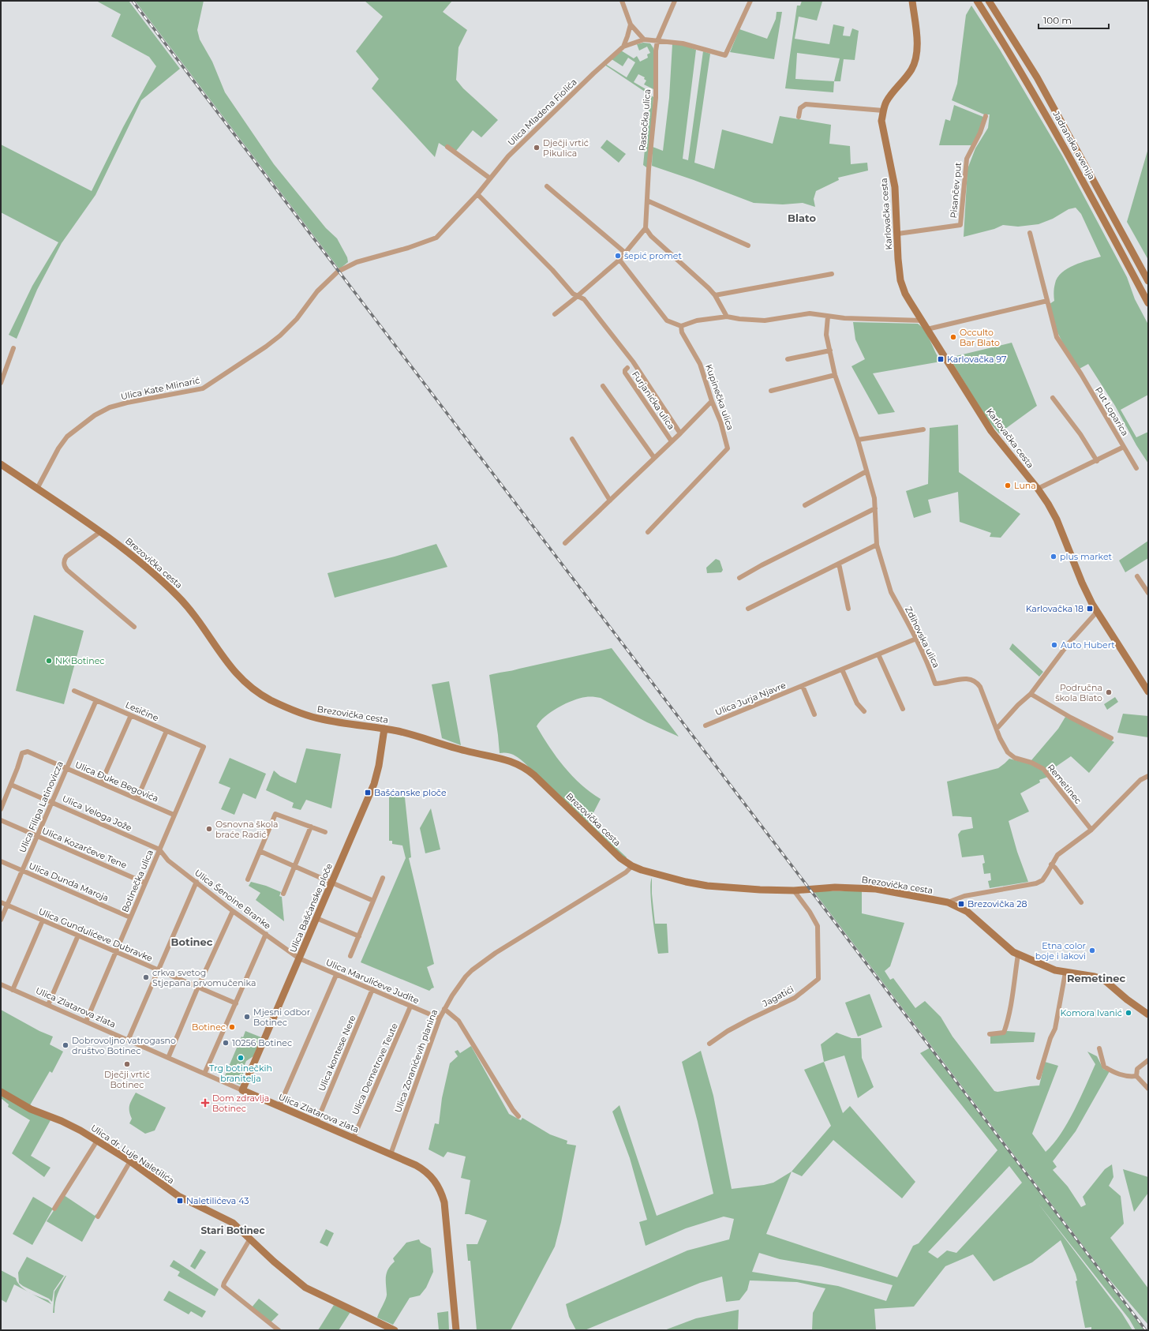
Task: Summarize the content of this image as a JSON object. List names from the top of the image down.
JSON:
{
  "streets": {
    "street": [
      "Ulica Mladena Fiolića",
      "Rastočka ulica",
      "Jadranska avenija",
      "Pisančev put",
      "Karlovačka cesta",
      "Ulica Kate Mlinarić",
      "Kupinečka ulica",
      "Furjanićka ulica",
      "Put Loparica",
      "Brezovička cesta",
      "Zdihovska ulica",
      "Ulica Jurja Njavre",
      "Lesičine",
      "Ulica Đuke Begovića",
      "Remetinec",
      "Ulica Filipa Latinovicza",
      "Ulica Veloga Jože",
      "Ulica Kozarčeve Tene",
      "Botinečka ulica",
      "Ulica Dunda Maroja",
      "Ulica Šenoine Branke",
      "Ulica Bašćanske ploče",
      "Ulica Gundulićeve Dubravke",
      "Ulica Marulićeve Judite",
      "Jagatići",
      "Ulica Zlatarova zlata",
      "Ulica kontese Nere",
      "Ulica Zoranićevih planina",
      "Ulica Demetrove Teute",
      "Ulica dr. Luje Naletilića"
    ]
  },
  "crossings": [
    ["Ulica Mladena Fiolića", "Ulica Kate Mlinarić"],
    ["Pisančev put", "Karlovačka cesta"],
    ["Karlovačka cesta", "Put Loparica"],
    ["Ulica Kate Mlinarić", "Brezovička cesta"],
    ["Kupinečka ulica", "Furjanićka ulica"],
    ["Brezovička cesta", "Ulica Bašćanske ploče"],
    ["Brezovička cesta", "Jagatići"],
    ["Zdihovska ulica", "Ulica Jurja Njavre"],
    ["Zdihovska ulica", "Remetinec"],
    ["Lesičine", "Ulica Filipa Latinovicza"],
    ["Lesičine", "Botinečka ulica"],
    ["Ulica Đuke Begovića", "Ulica Filipa Latinovicza"],
    ["Ulica Đuke Begovića", "Ulica Veloga Jože"],
    ["Ulica Đuke Begovića", "Botinečka ulica"],
    ["Ulica Filipa Latinovicza", "Ulica Veloga Jože"],
    ["Ulica Filipa Latinovicza", "Ulica Kozarčeve Tene"],
    ["Ulica Filipa Latinovicza", "Ulica Dunda Maroja"],
    ["Ulica Filipa Latinovicza", "Ulica Gundulićeve Dubravke"],
    ["Ulica Veloga Jože", "Botinečka ulica"],
    ["Ulica Veloga Jože", "Ulica Šenoine Branke"],
    ["Ulica Kozarčeve Tene", "Botinečka ulica"],
    ["Botinečka ulica", "Ulica Dunda Maroja"],
    ["Botinečka ulica", "Ulica Šenoine Branke"],
    ["Botinečka ulica", "Ulica Gundulićeve Dubravke"],
    ["Botinečka ulica", "Ulica Zlatarova zlata"],
    ["Ulica Šenoine Branke", "Ulica Bašćanske ploče"],
    ["Ulica Šenoine Branke", "Ulica Marulićeve Judite"],
    ["Ulica Bašćanske ploče", "Ulica Marulićeve Judite"],
    ["Ulica Bašćanske ploče", "Ulica Zlatarova zlata"],
    ["Ulica Marulićeve Judite", "Ulica kontese Nere"],
    ["Ulica Marulićeve Judite", "Ulica Zoranićevih planina"],
    ["Ulica Marulićeve Judite", "Ulica Demetrove Teute"],
    ["Ulica Zlatarova zlata", "Ulica kontese Nere"],
    ["Ulica Zlatarova zlata", "Ulica Zoranićevih planina"],
    ["Ulica Zlatarova zlata", "Ulica Demetrove Teute"]
  ],
  "districts": [
    "Blato",
    "Botinec",
    "Remetinec",
    "Stari Botinec"
  ],
  "places": {
    "other": [
      "Dječji vrtić Pikulica",
      "šepić promet",
      "Occulto Bar Blato",
      "Luna",
      "plus market",
      "Auto Hubert",
      "NK Botinec",
      "Područna škola Blato",
      "Osnovna škola braće Radić",
      "Etna color boje i lakovi",
      "crkva svetog Stjepana prvomučenika",
      "Komora Ivanić",
      "Mjesni odbor Botinec",
      "Botinec",
      "10256 Botinec",
      "Dobrovoljno vatrogasno društvo Botinec",
      "Trg botinečkih branitelja",
      "Dječji vrtić Botinec"
    ],
    "transit": [
      "Karlovačka 97",
      "Karlovačka 18",
      "Bašćanske ploče",
      "Brezovička 28",
      "Naletilićeva 43"
    ],
    "health": ["Dom zdravlja Botinec"]
  },
  "scale_bar": "100 m"
}
